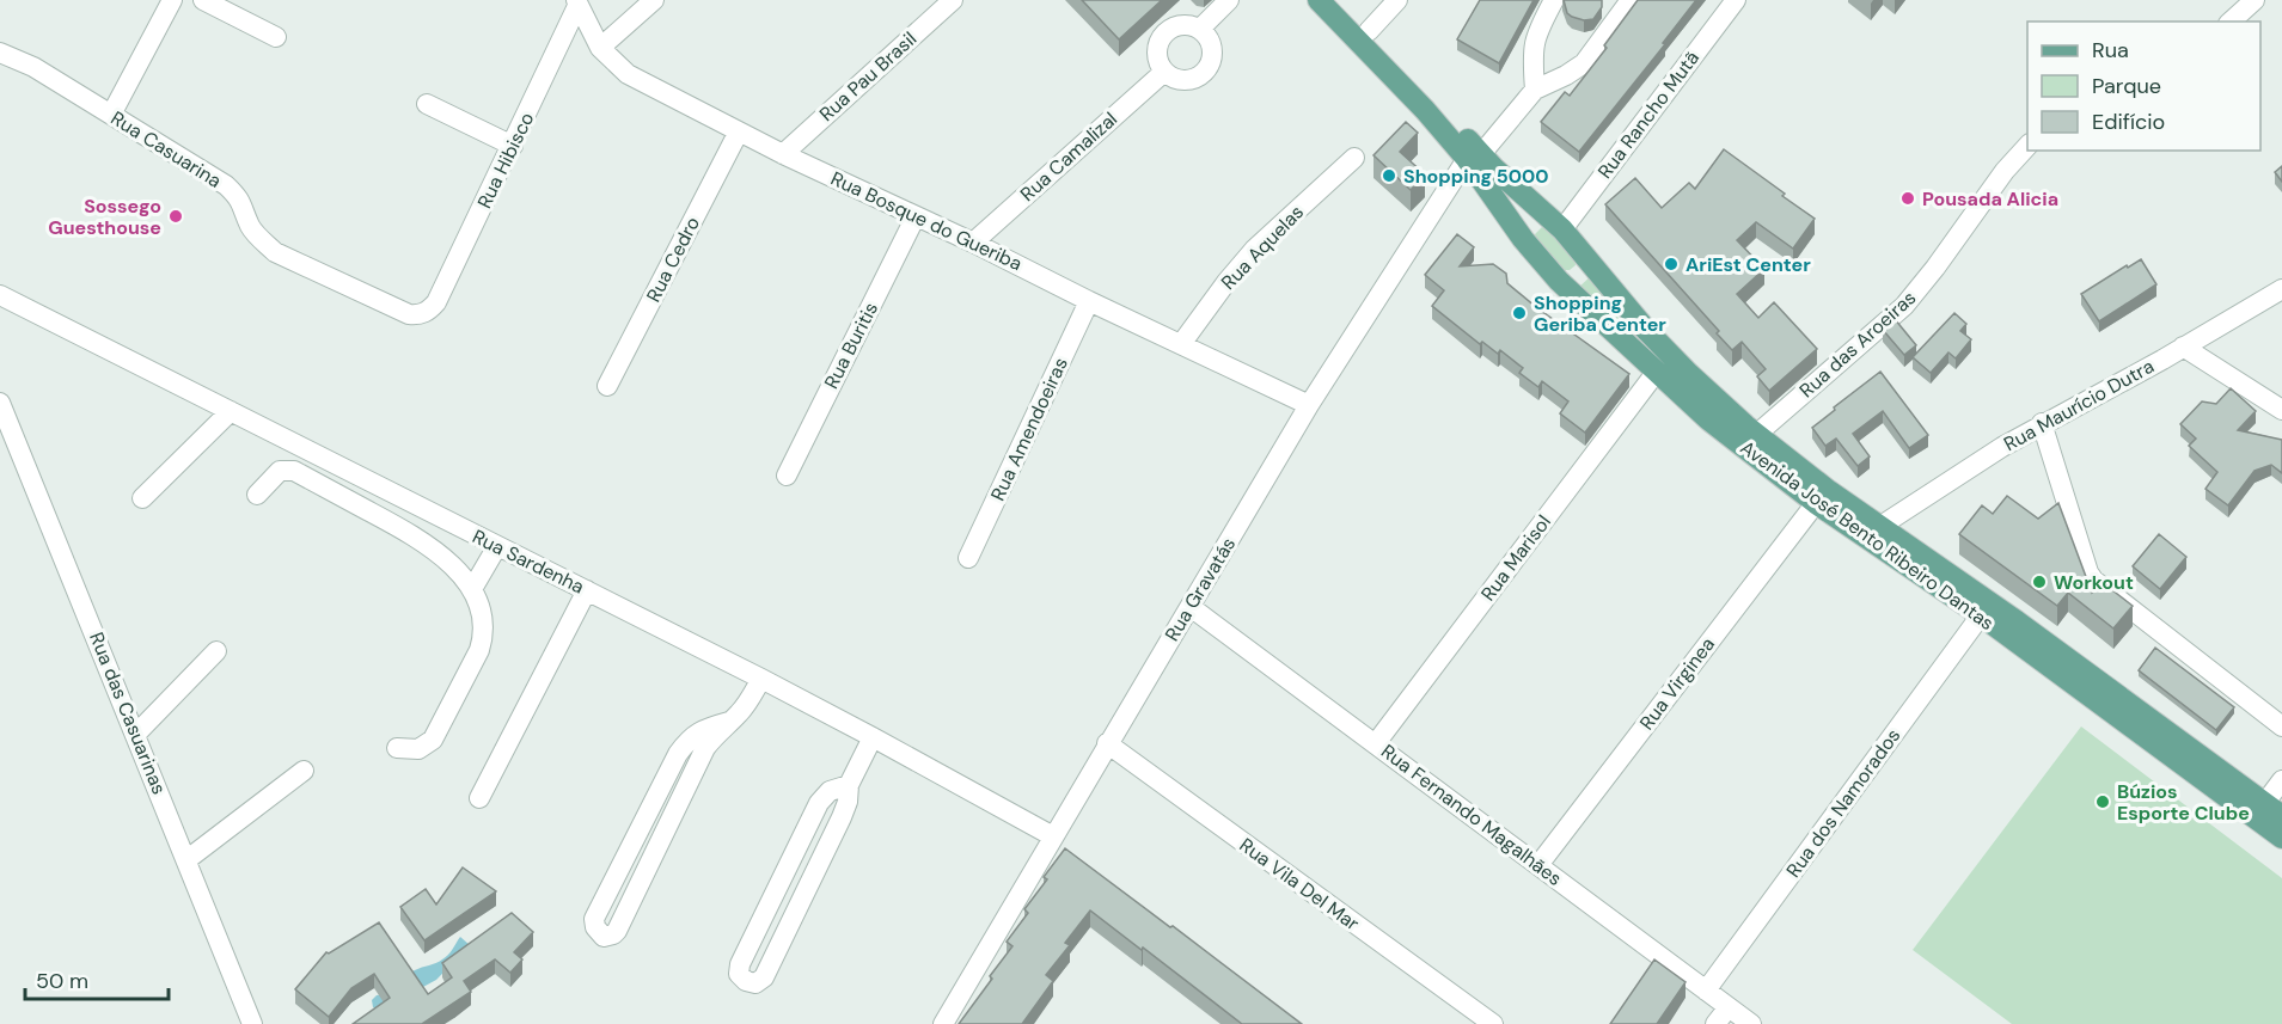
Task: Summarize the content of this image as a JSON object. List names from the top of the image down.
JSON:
{
  "streets": {
    "main road": ["Avenida José Bento Ribeiro Dantas"],
    "street": [
      "Rua Pau Brasil",
      "Rua Rancho Mutã",
      "Rua Casuarina",
      "Rua Camalizal",
      "Rua Hibisco",
      "Rua Bosque do Gueriba",
      "Rua Aquelas",
      "Rua Cedro",
      "Rua das Aroeiras",
      "Rua Buritis",
      "Rua Maurício Dutra",
      "Rua Amendoeiras",
      "Rua Marisol",
      "Rua Sardenha",
      "Rua Gravatás",
      "Rua Virginea",
      "Rua das Casuarinas",
      "Rua dos Namorados",
      "Rua Fernando Magalhães",
      "Rua Vila Del Mar"
    ]
  },
  "crossings": [
    ["Rua Pau Brasil", "Rua Bosque do Gueriba"],
    ["Rua Rancho Mutã", "Avenida José Bento Ribeiro Dantas"],
    ["Rua Casuarina", "Rua Hibisco"],
    ["Rua Camalizal", "Rua Bosque do Gueriba"],
    ["Rua Hibisco", "Rua Bosque do Gueriba"],
    ["Rua Bosque do Gueriba", "Rua Aquelas"],
    ["Rua Bosque do Gueriba", "Rua Cedro"],
    ["Rua Bosque do Gueriba", "Rua Buritis"],
    ["Rua Bosque do Gueriba", "Rua Amendoeiras"],
    ["Rua Bosque do Gueriba", "Rua Gravatás"],
    ["Rua das Aroeiras", "Avenida José Bento Ribeiro Dantas"],
    ["Rua Maurício Dutra", "Avenida José Bento Ribeiro Dantas"],
    ["Avenida José Bento Ribeiro Dantas", "Rua Marisol"],
    ["Avenida José Bento Ribeiro Dantas", "Rua Gravatás"],
    ["Avenida José Bento Ribeiro Dantas", "Rua Virginea"],
    ["Avenida José Bento Ribeiro Dantas", "Rua dos Namorados"],
    ["Rua Marisol", "Rua Fernando Magalhães"],
    ["Rua Sardenha", "Rua Gravatás"],
    ["Rua Gravatás", "Rua Fernando Magalhães"],
    ["Rua Gravatás", "Rua Vila Del Mar"],
    ["Rua Virginea", "Rua Fernando Magalhães"],
    ["Rua dos Namorados", "Rua Fernando Magalhães"]
  ],
  "places": [
    "Shopping 5000",
    "Pousada Alicia",
    "Sossego Guesthouse",
    "AriEst Center",
    "Shopping Geriba Center",
    "Workout",
    "Búzios Esporte Clube"
  ],
  "legend": ["Rua", "Parque", "Edifício"],
  "scale_bar": "50 m"
}
